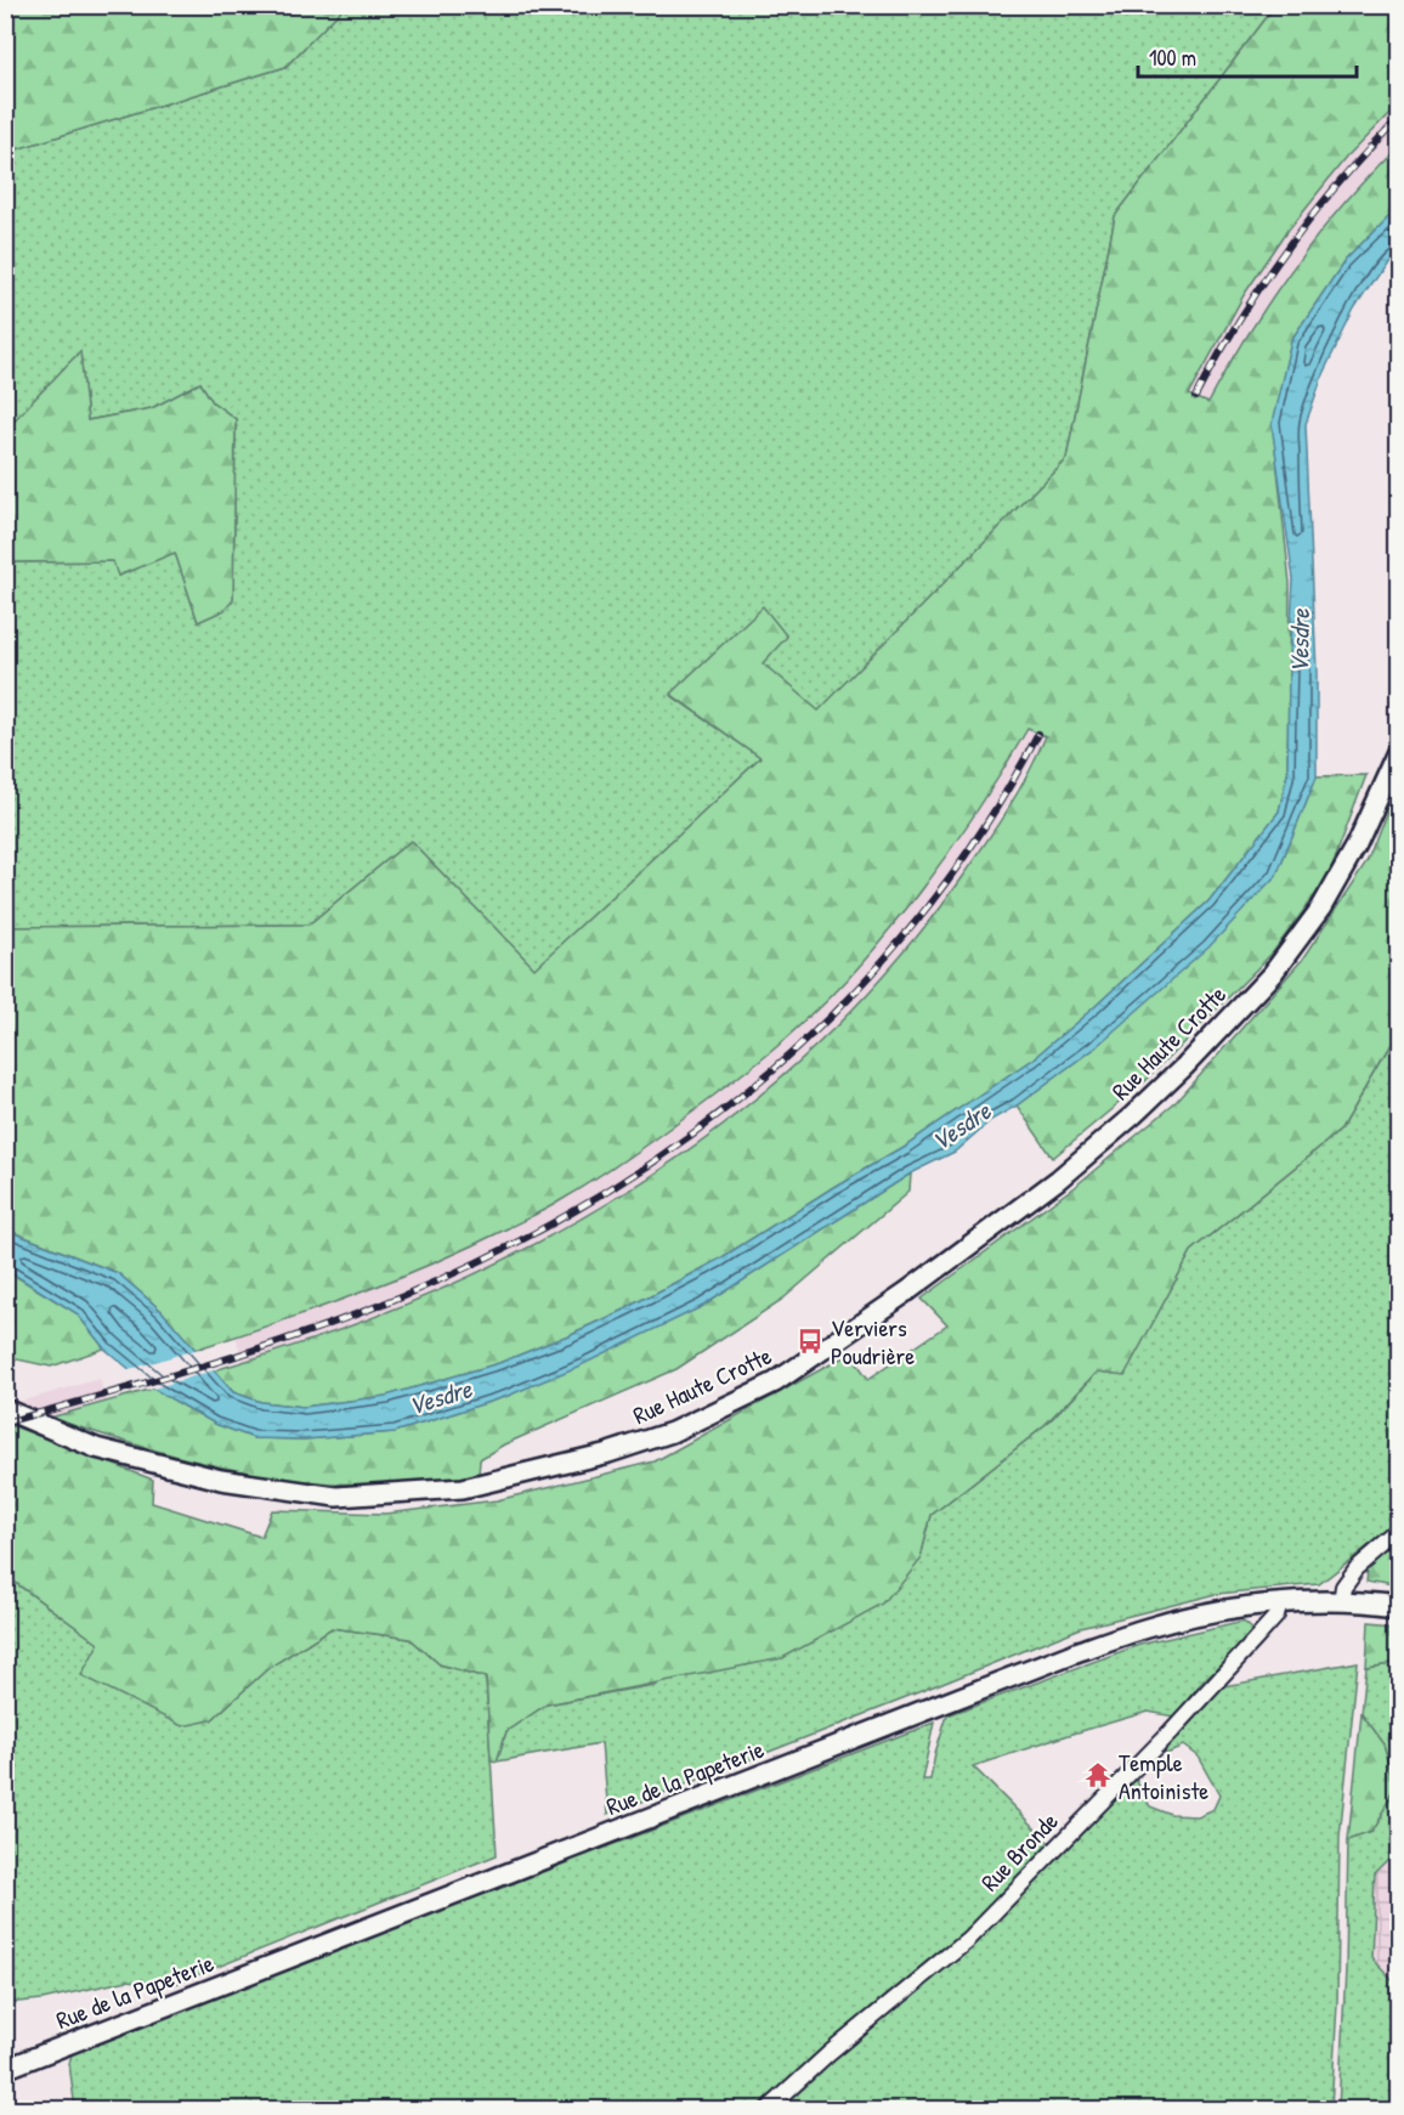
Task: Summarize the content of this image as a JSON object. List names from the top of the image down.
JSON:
{
  "streets": {
    "main road": ["Rue Haute Crotte", "Rue de la Papeterie"],
    "street": ["Rue Bronde"]
  },
  "crossings": [
    ["Rue de la Papeterie", "Rue Bronde"]
  ],
  "water": ["Vesdre"],
  "places": {
    "bus stop": ["Verviers Poudrière"],
    "temple": ["Temple Antoiniste"]
  },
  "scale_bar": "100 m"
}
